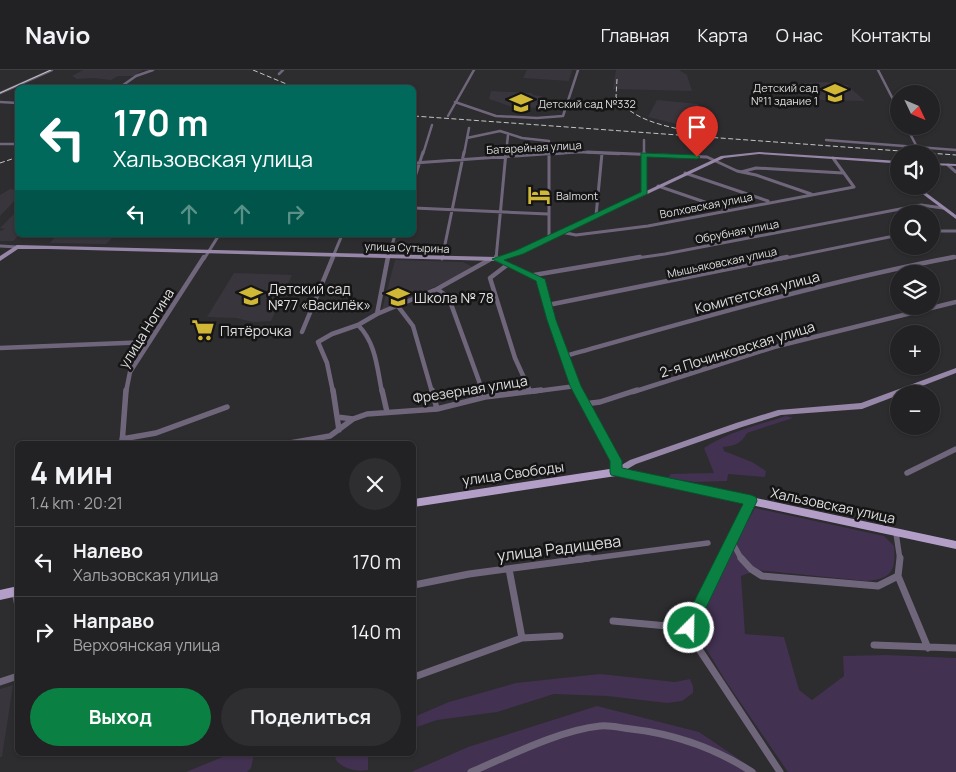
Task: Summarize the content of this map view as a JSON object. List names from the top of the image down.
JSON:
{
  "streets": {
    "main road": ["улица Свободы", "Хальзовская улица"],
    "street": [
      "Батарейная улица",
      "Волховская улица",
      "Обрубная улица",
      "улица Сутырина",
      "Мышьяковская улица",
      "Комитетская улица",
      "улица Ногина",
      "2-я Починковская улица",
      "Фрезерная улица",
      "улица Радищева"
    ]
  },
  "crossings": [
    ["Батарейная улица", "Волховская улица"],
    ["Батарейная улица", "улица Сутырина"],
    ["Волховская улица", "улица Сутырина"],
    ["улица Сутырина", "улица Ногина"],
    ["улица Свободы", "Хальзовская улица"]
  ],
  "places": {
    "school or university": [
      "Детский сад №11 здание 1",
      "Детский сад №332",
      "Детский сад №77 «Василёк»",
      "Школа № 78"
    ],
    "hotel": ["Balmont"],
    "supermarket": ["Пятёрочка"]
  },
  "north": "bottom right",
  "page": {
    "header": "Navio",
    "nav": [
      "Главная",
      "Карта",
      "О нас",
      "Контакты"
    ],
    "map_buttons": ["+", "−"],
    "turn": ["170 m", "Хальзовская улица"],
    "heading": ["4 мин", "1.4 km · 20:21"],
    "list": [
      {
        "name": "Налево",
        "note": "Хальзовская улица",
        "value": "170 m"
      },
      {
        "name": "Направо",
        "note": "Верхоянская улица",
        "value": "140 m"
      }
    ],
    "buttons": ["Выход", "Поделиться"]
  }
}
